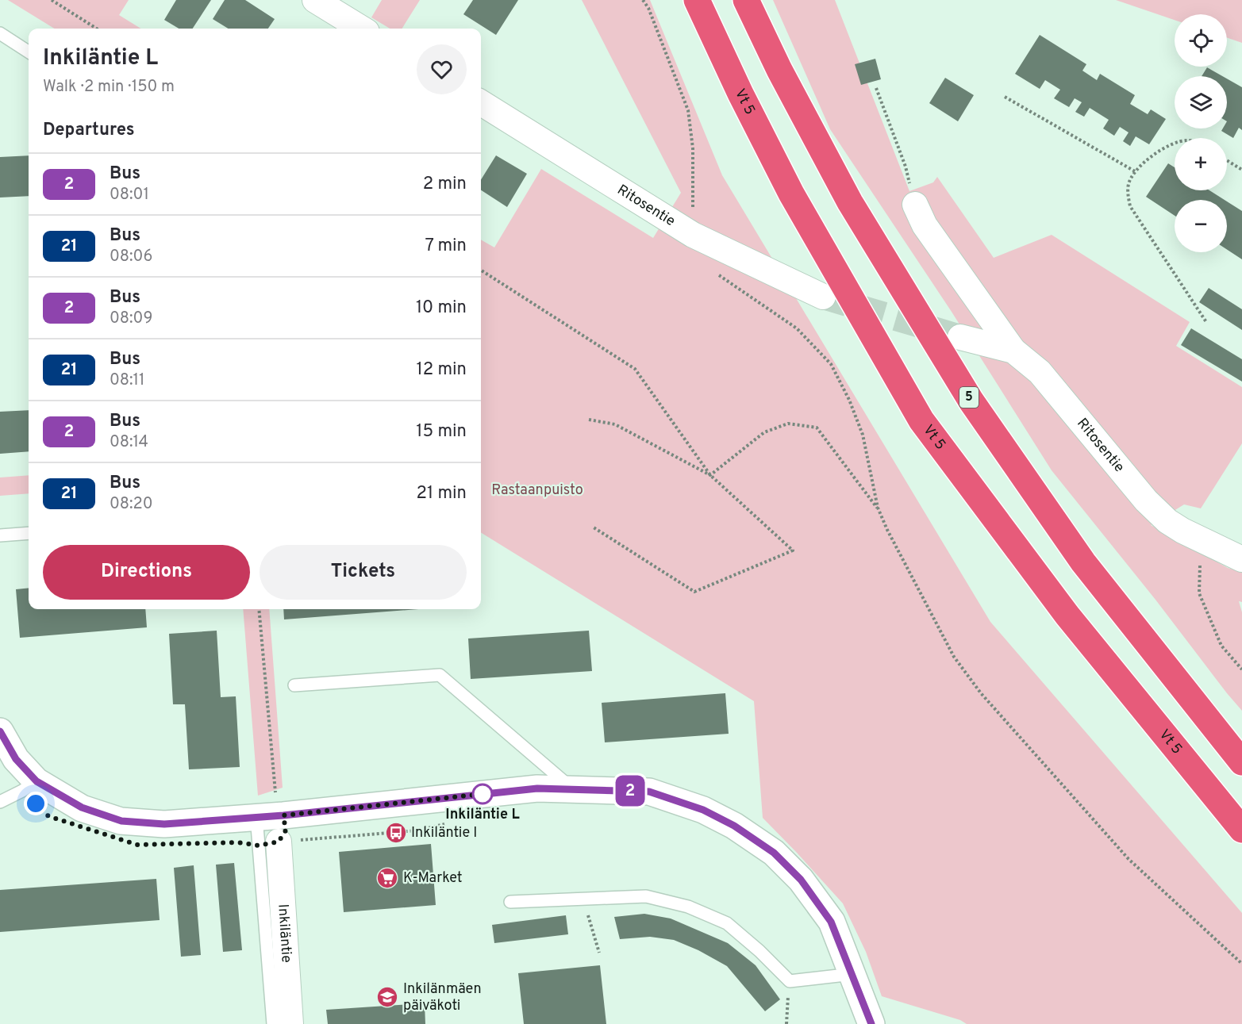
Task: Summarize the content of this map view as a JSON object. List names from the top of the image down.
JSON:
{
  "streets": {
    "highway": ["Vt 5", "5"],
    "street": ["Ritosentie", "Inkiläntie"]
  },
  "parks": ["Rastaanpuisto"],
  "places": {
    "other": ["Inkiläntie L"],
    "bus stop": ["Inkiläntie I"],
    "supermarket": ["K-Market"],
    "school or university": ["Inkilänmäen päiväkoti"]
  },
  "lines": ["bus line 2"],
  "page": {
    "on_map": "2",
    "map_buttons": ["+", "−"],
    "heading": [
      ["Inkiläntie L", "Walk · 2 min · 150 m"],
      "Departures"
    ],
    "list": [
      {
        "mark": "2",
        "name": "Bus",
        "note": "08:01",
        "value": "2 min"
      },
      {
        "mark": "21",
        "name": "Bus",
        "note": "08:06",
        "value": "7 min"
      },
      {
        "mark": "2",
        "name": "Bus",
        "note": "08:09",
        "value": "10 min"
      },
      {
        "mark": "21",
        "name": "Bus",
        "note": "08:11",
        "value": "12 min"
      },
      {
        "mark": "2",
        "name": "Bus",
        "note": "08:14",
        "value": "15 min"
      },
      {
        "mark": "21",
        "name": "Bus",
        "note": "08:20",
        "value": "21 min"
      }
    ],
    "buttons": ["Directions", "Tickets"]
  }
}
